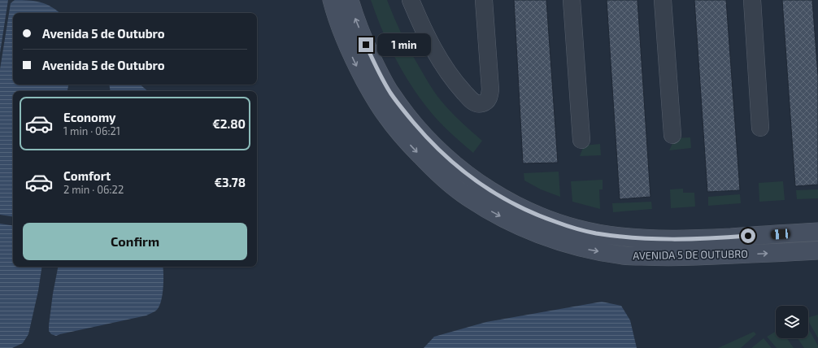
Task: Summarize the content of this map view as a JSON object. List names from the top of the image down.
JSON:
{
  "streets": {
    "main road": ["AVENIDA 5 DE OUTUBRO"]
  },
  "page": {
    "banner": ["Avenida 5 de Outubro", "Avenida 5 de Outubro"],
    "bubble": "1 min",
    "list": [
      {
        "name": "Economy",
        "note": "1 min · 06:21",
        "value": "€2.80"
      },
      {
        "name": "Comfort",
        "note": "2 min · 06:22",
        "value": "€3.78"
      }
    ],
    "buttons": "Confirm"
  }
}
